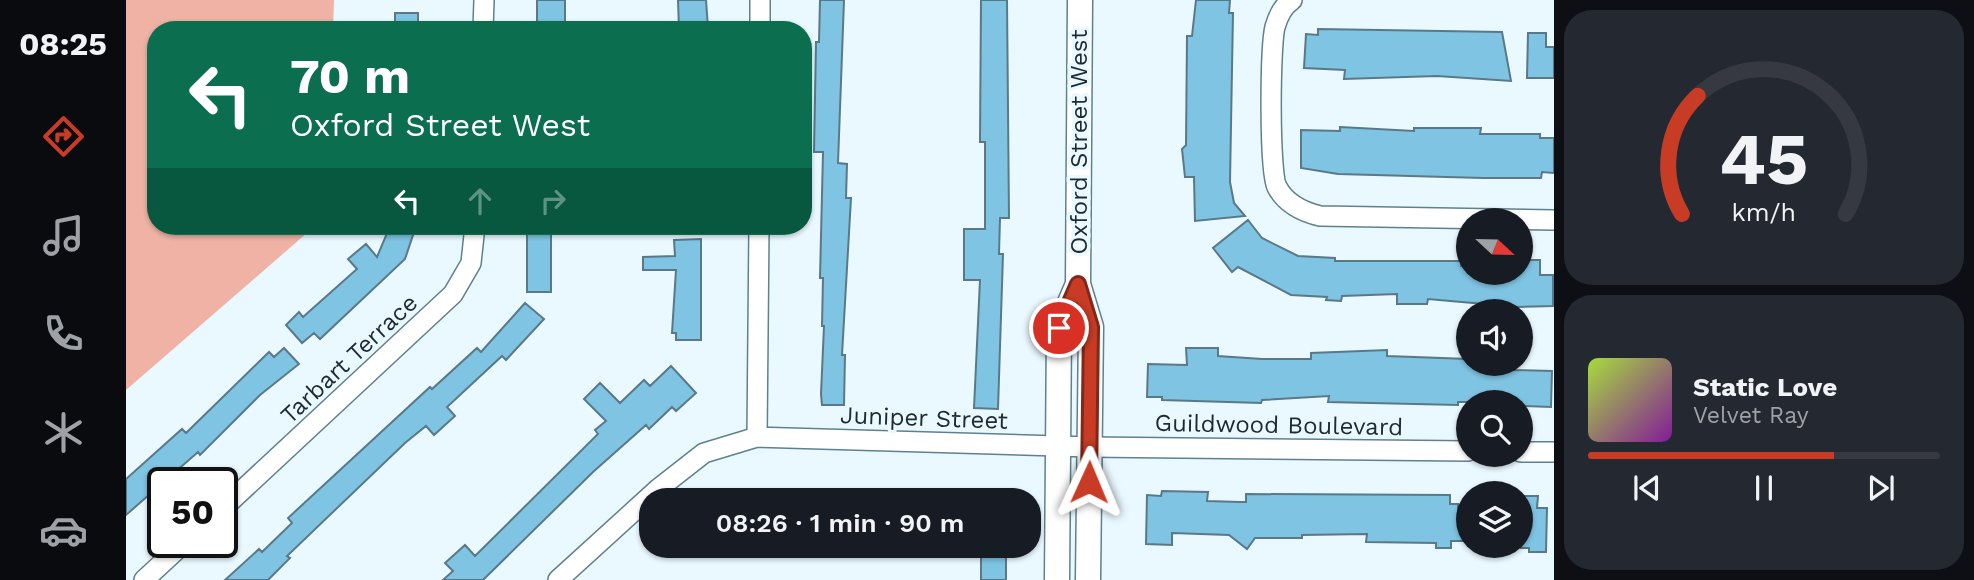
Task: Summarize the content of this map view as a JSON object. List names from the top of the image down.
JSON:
{
  "streets": {
    "main road": ["Oxford Street West"],
    "street": ["Tarbart Terrace", "Juniper Street", "Guildwood Boulevard"]
  },
  "crossings": [
    ["Oxford Street West", "Juniper Street"],
    ["Oxford Street West", "Guildwood Boulevard"],
    ["Juniper Street", "Guildwood Boulevard"]
  ],
  "north": "right",
  "page": {
    "tabs": "08:25",
    "turn": ["70 m", "Oxford Street West"],
    "song": ["Static Love", "Velvet Ray"],
    "limit": "50",
    "trip": "08:26 · 1 min · 90 m",
    "gauge": ["45", "km/h"]
  }
}
